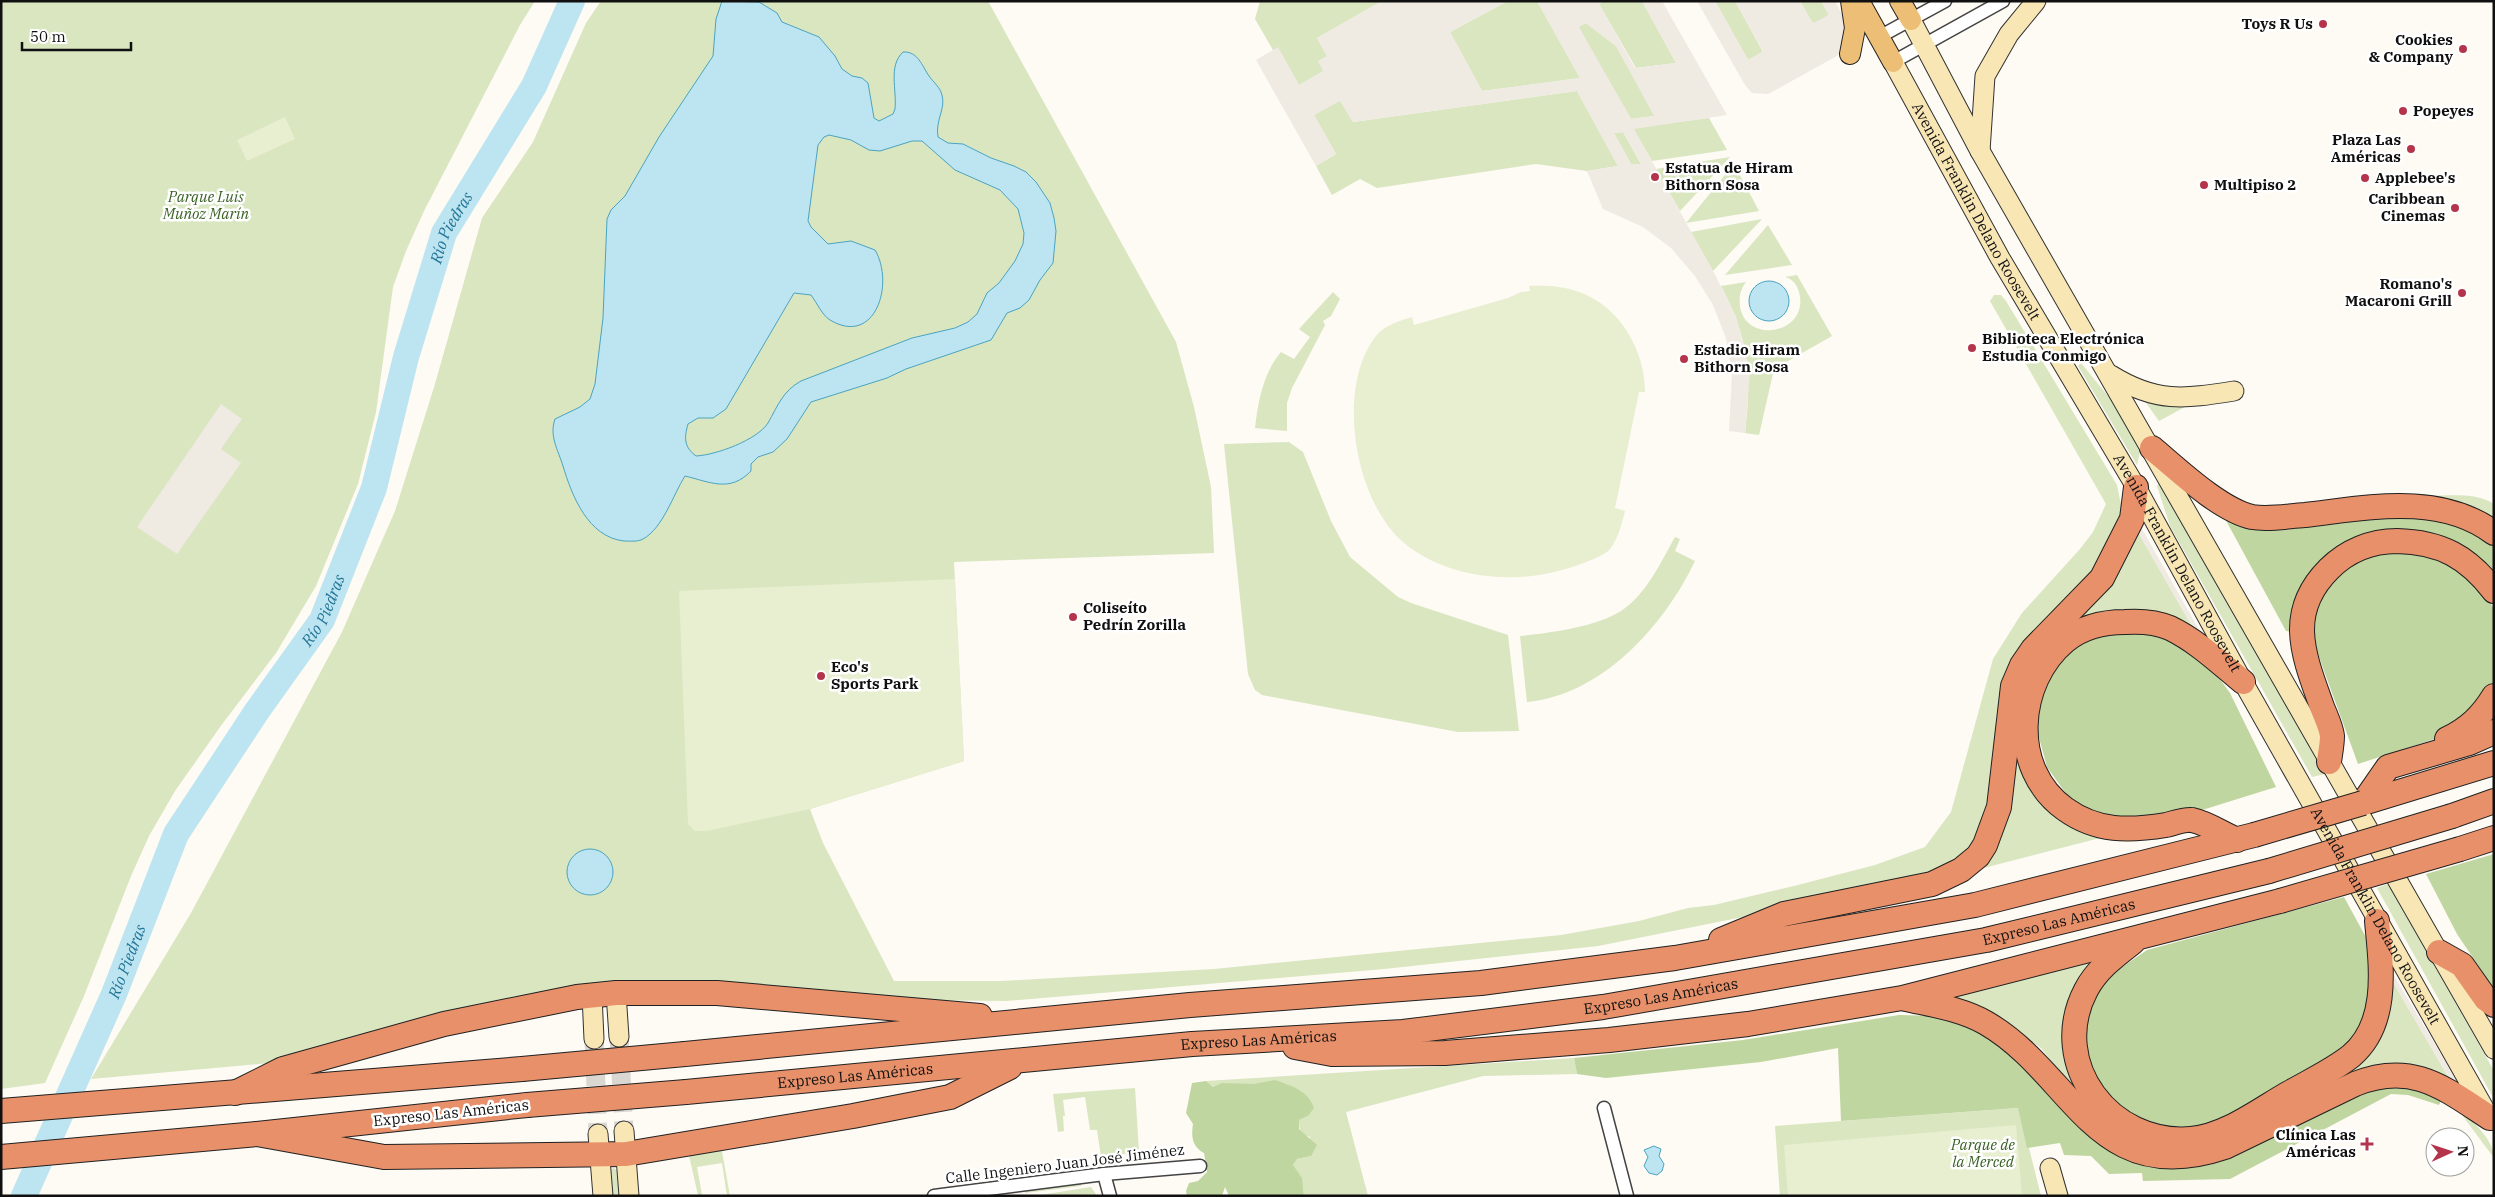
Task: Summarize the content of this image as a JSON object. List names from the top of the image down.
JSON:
{
  "streets": {
    "highway": ["Expreso Las Américas"],
    "main road": ["Avenida Franklin Delano Roosevelt"],
    "street": ["Calle Ingeniero Juan José Jiménez"]
  },
  "water": ["Río Piedras"],
  "parks": ["Parque Luis Muñoz Marín", "Parque de la Merced"],
  "places": {
    "other": [
      "Toys R Us",
      "Cookies & Company",
      "Popeyes",
      "Plaza Las Américas",
      "Estatua de Hiram Bithorn Sosa",
      "Applebee's",
      "Multipiso 2",
      "Caribbean Cinemas",
      "Romano's Macaroni Grill",
      "Biblioteca Electrónica Estudia Conmigo",
      "Estadio Hiram Bithorn Sosa",
      "Coliseíto Pedrín Zorilla",
      "Eco's Sports Park"
    ],
    "health": ["Clínica Las Américas"]
  },
  "scale_bar": "50 m",
  "north": "right"
}
